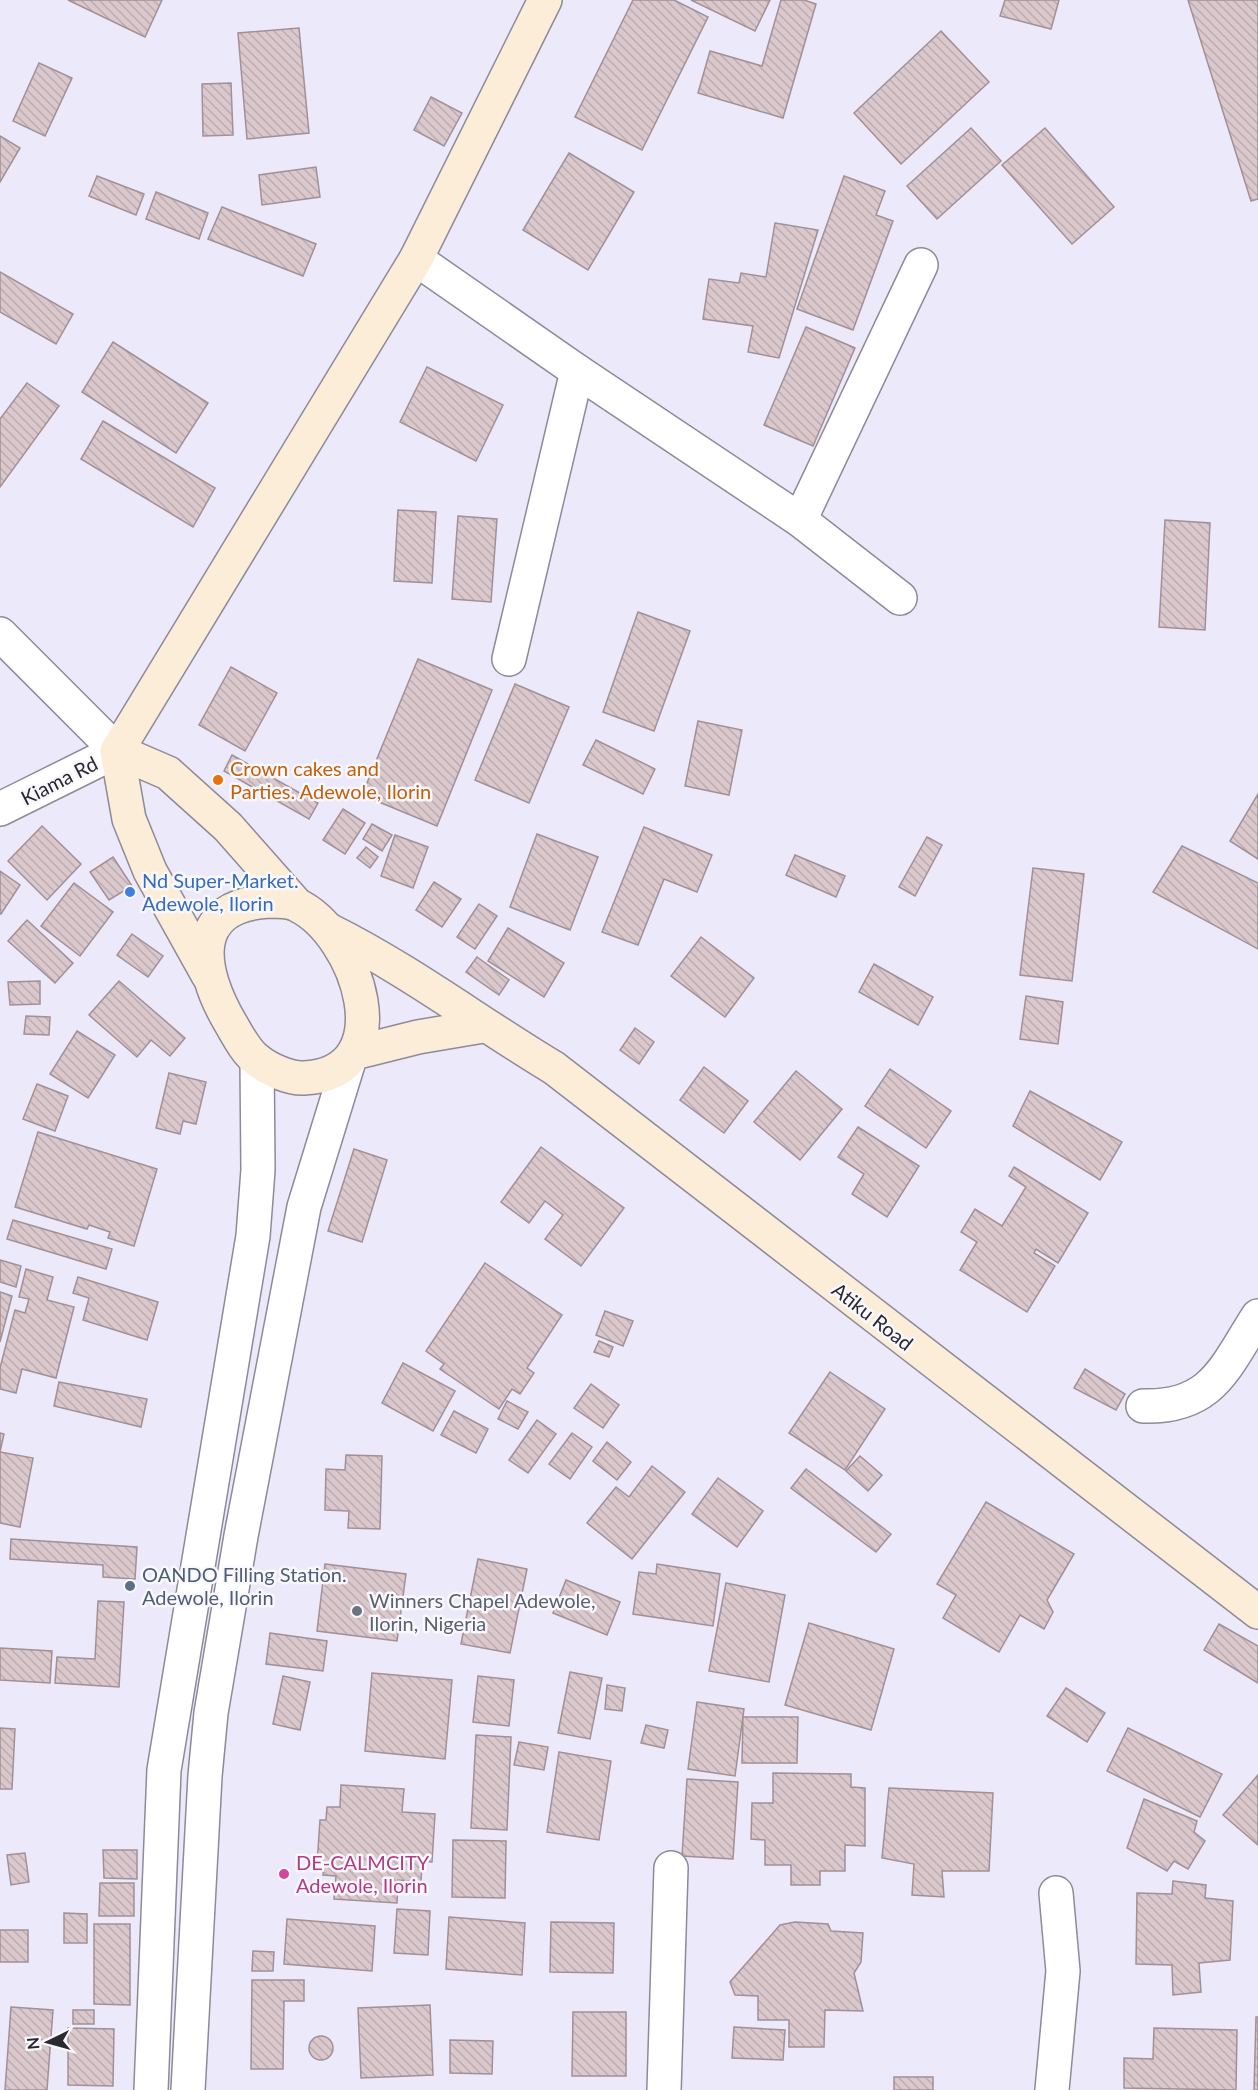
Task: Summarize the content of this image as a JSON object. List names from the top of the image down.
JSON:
{
  "streets": {
    "street": ["Kiama Rd", "Atiku Road"]
  },
  "places": [
    "Crown cakes and Parties. Adewole, Ilorin",
    "Nd Super-Market. Adewole, Ilorin",
    "OANDO Filling Station. Adewole, Ilorin",
    "Winners Chapel Adewole, Ilorin, Nigeria",
    "DE-CALMCITY Adewole, Ilorin"
  ],
  "north": "left"
}
